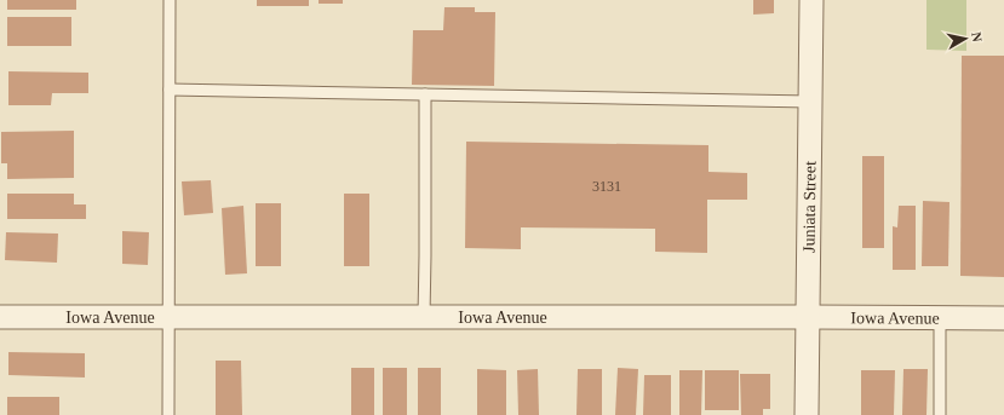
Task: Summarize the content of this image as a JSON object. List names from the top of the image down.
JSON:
{
  "streets": {
    "street": ["Juniata Street", "Iowa Avenue"]
  },
  "crossings": [
    ["Juniata Street", "Iowa Avenue"]
  ],
  "house_numbers": ["3131"],
  "north": "right"
}
